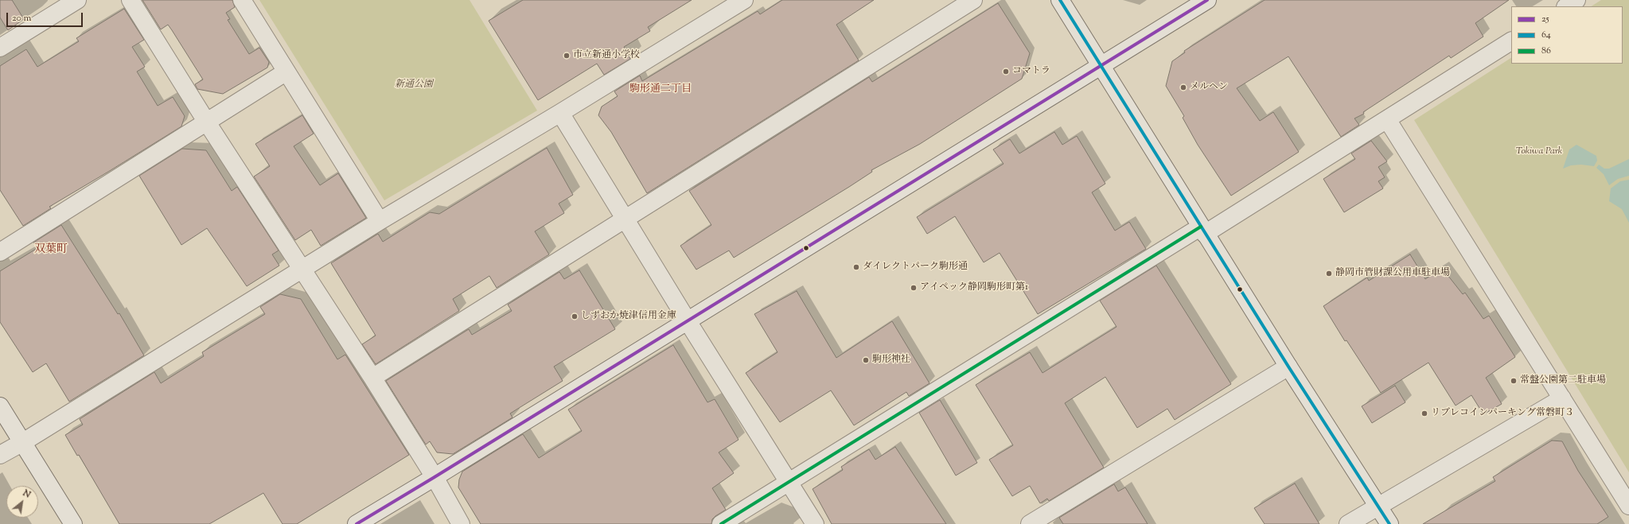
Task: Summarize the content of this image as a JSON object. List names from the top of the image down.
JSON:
{
  "districts": ["駒形通二丁目", "双葉町"],
  "parks": ["新通公園", "Tokiwa Park"],
  "places": [
    "市立新通小学校",
    "コマトラ",
    "メルヘン",
    "ダイレクトパーク駒形通",
    "静岡市管財課公用車駐車場",
    "アイペック静岡駒形町第1",
    "しずおか焼津信用金庫",
    "駒形神社",
    "常盤公園第二駐車場",
    "リブレコインパーキング常磐町３"
  ],
  "lines": ["transit line 25", "transit line 64", "transit line 86"],
  "legend": ["25", "64", "86"],
  "scale_bar": "20 m",
  "north": "top right"
}
